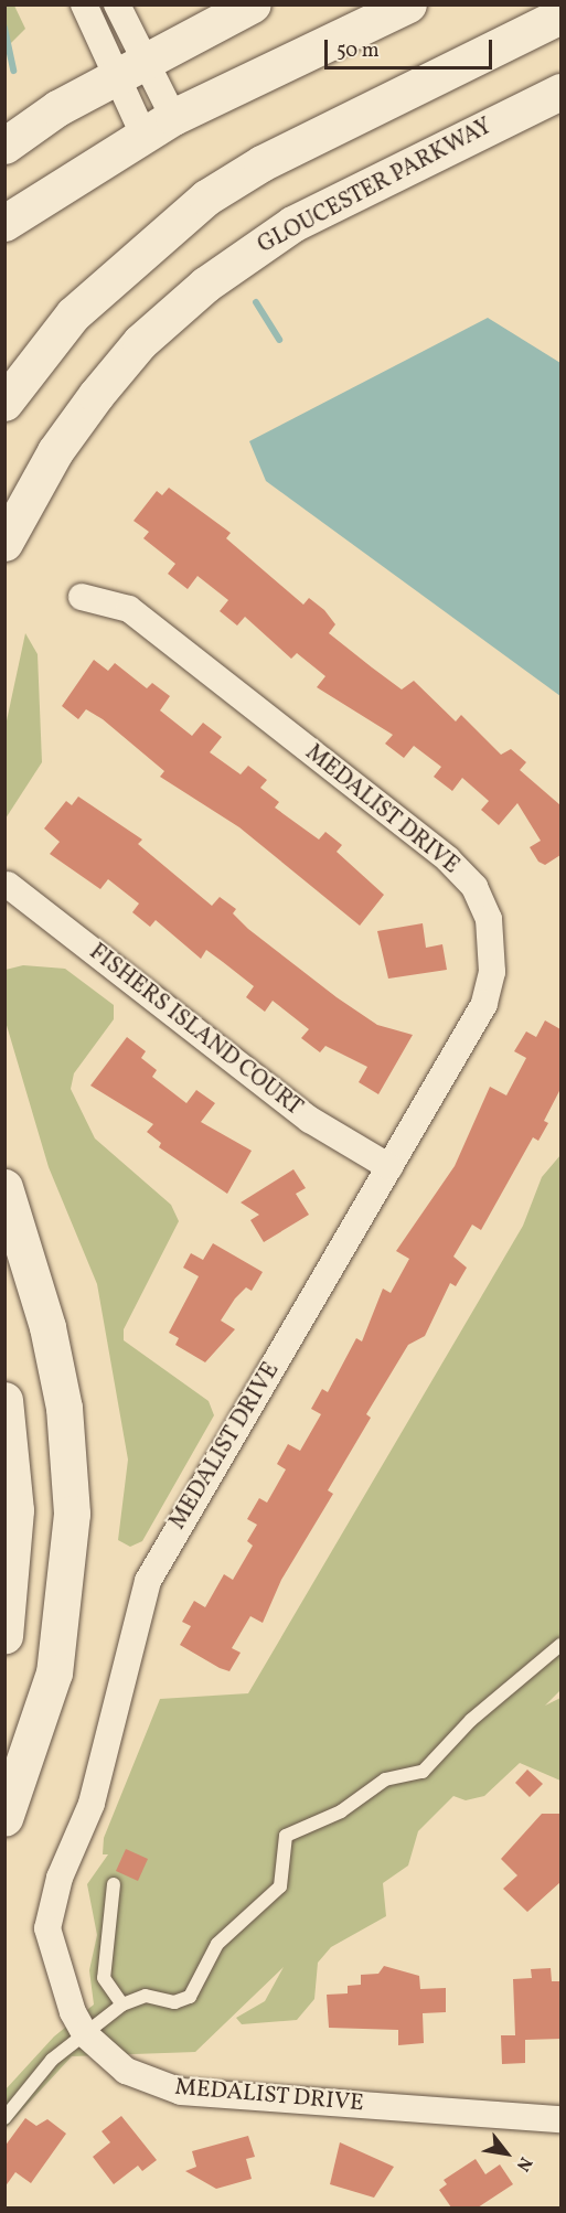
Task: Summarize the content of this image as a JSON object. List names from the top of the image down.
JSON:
{
  "streets": {
    "main road": ["GLOUCESTER PARKWAY"],
    "street": ["MEDALIST DRIVE", "FISHERS ISLAND COURT"]
  },
  "crossings": [
    ["MEDALIST DRIVE", "FISHERS ISLAND COURT"]
  ],
  "scale_bar": "50 m",
  "north": "bottom right"
}
